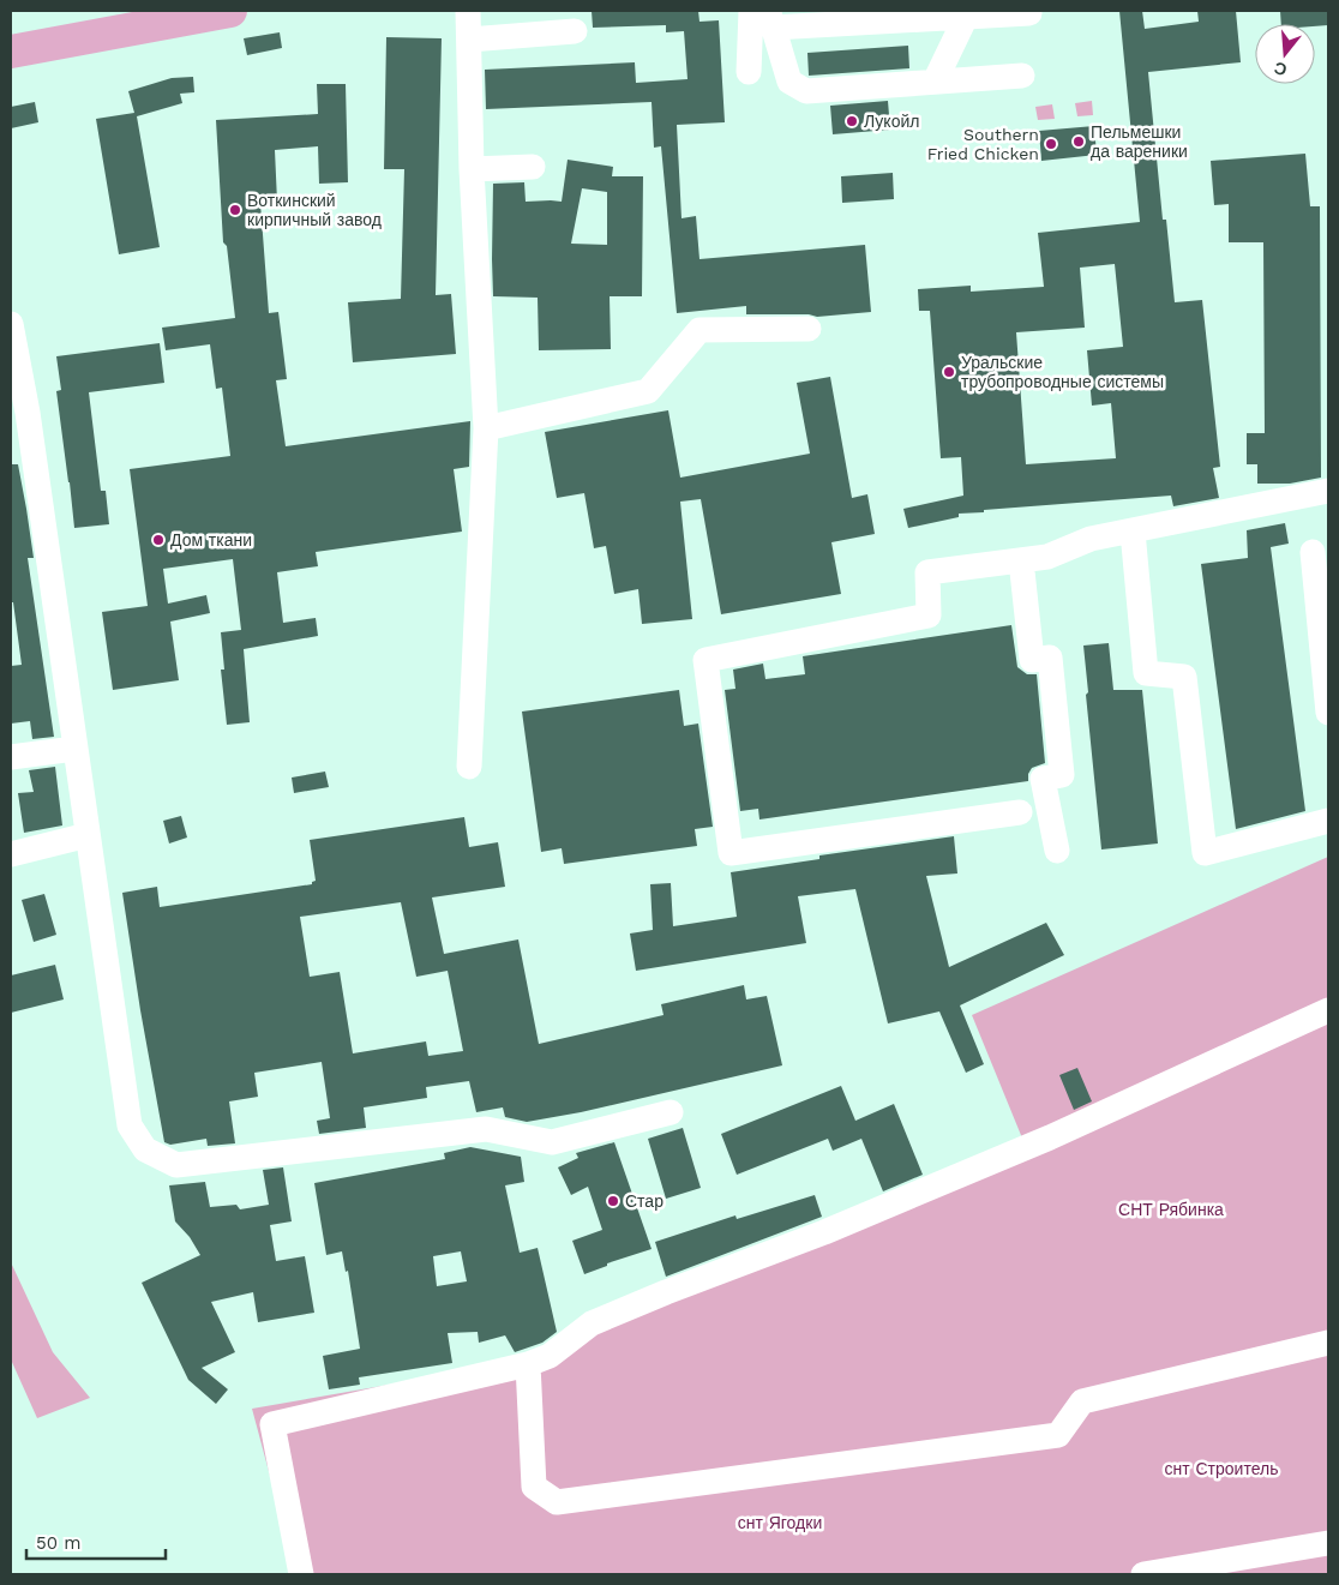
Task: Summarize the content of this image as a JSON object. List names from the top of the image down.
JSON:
{
  "parks": ["СНТ Рябинка", "снт Строитель", "снт Ягодки"],
  "places": [
    "Лукойл",
    "Пельмешки да вареники",
    "Southern Fried Chicken",
    "Воткинский кирпичный завод",
    "Уральские трубопроводные системы",
    "Дом ткани",
    "Стар"
  ],
  "scale_bar": "50 m",
  "north": "bottom"
}
